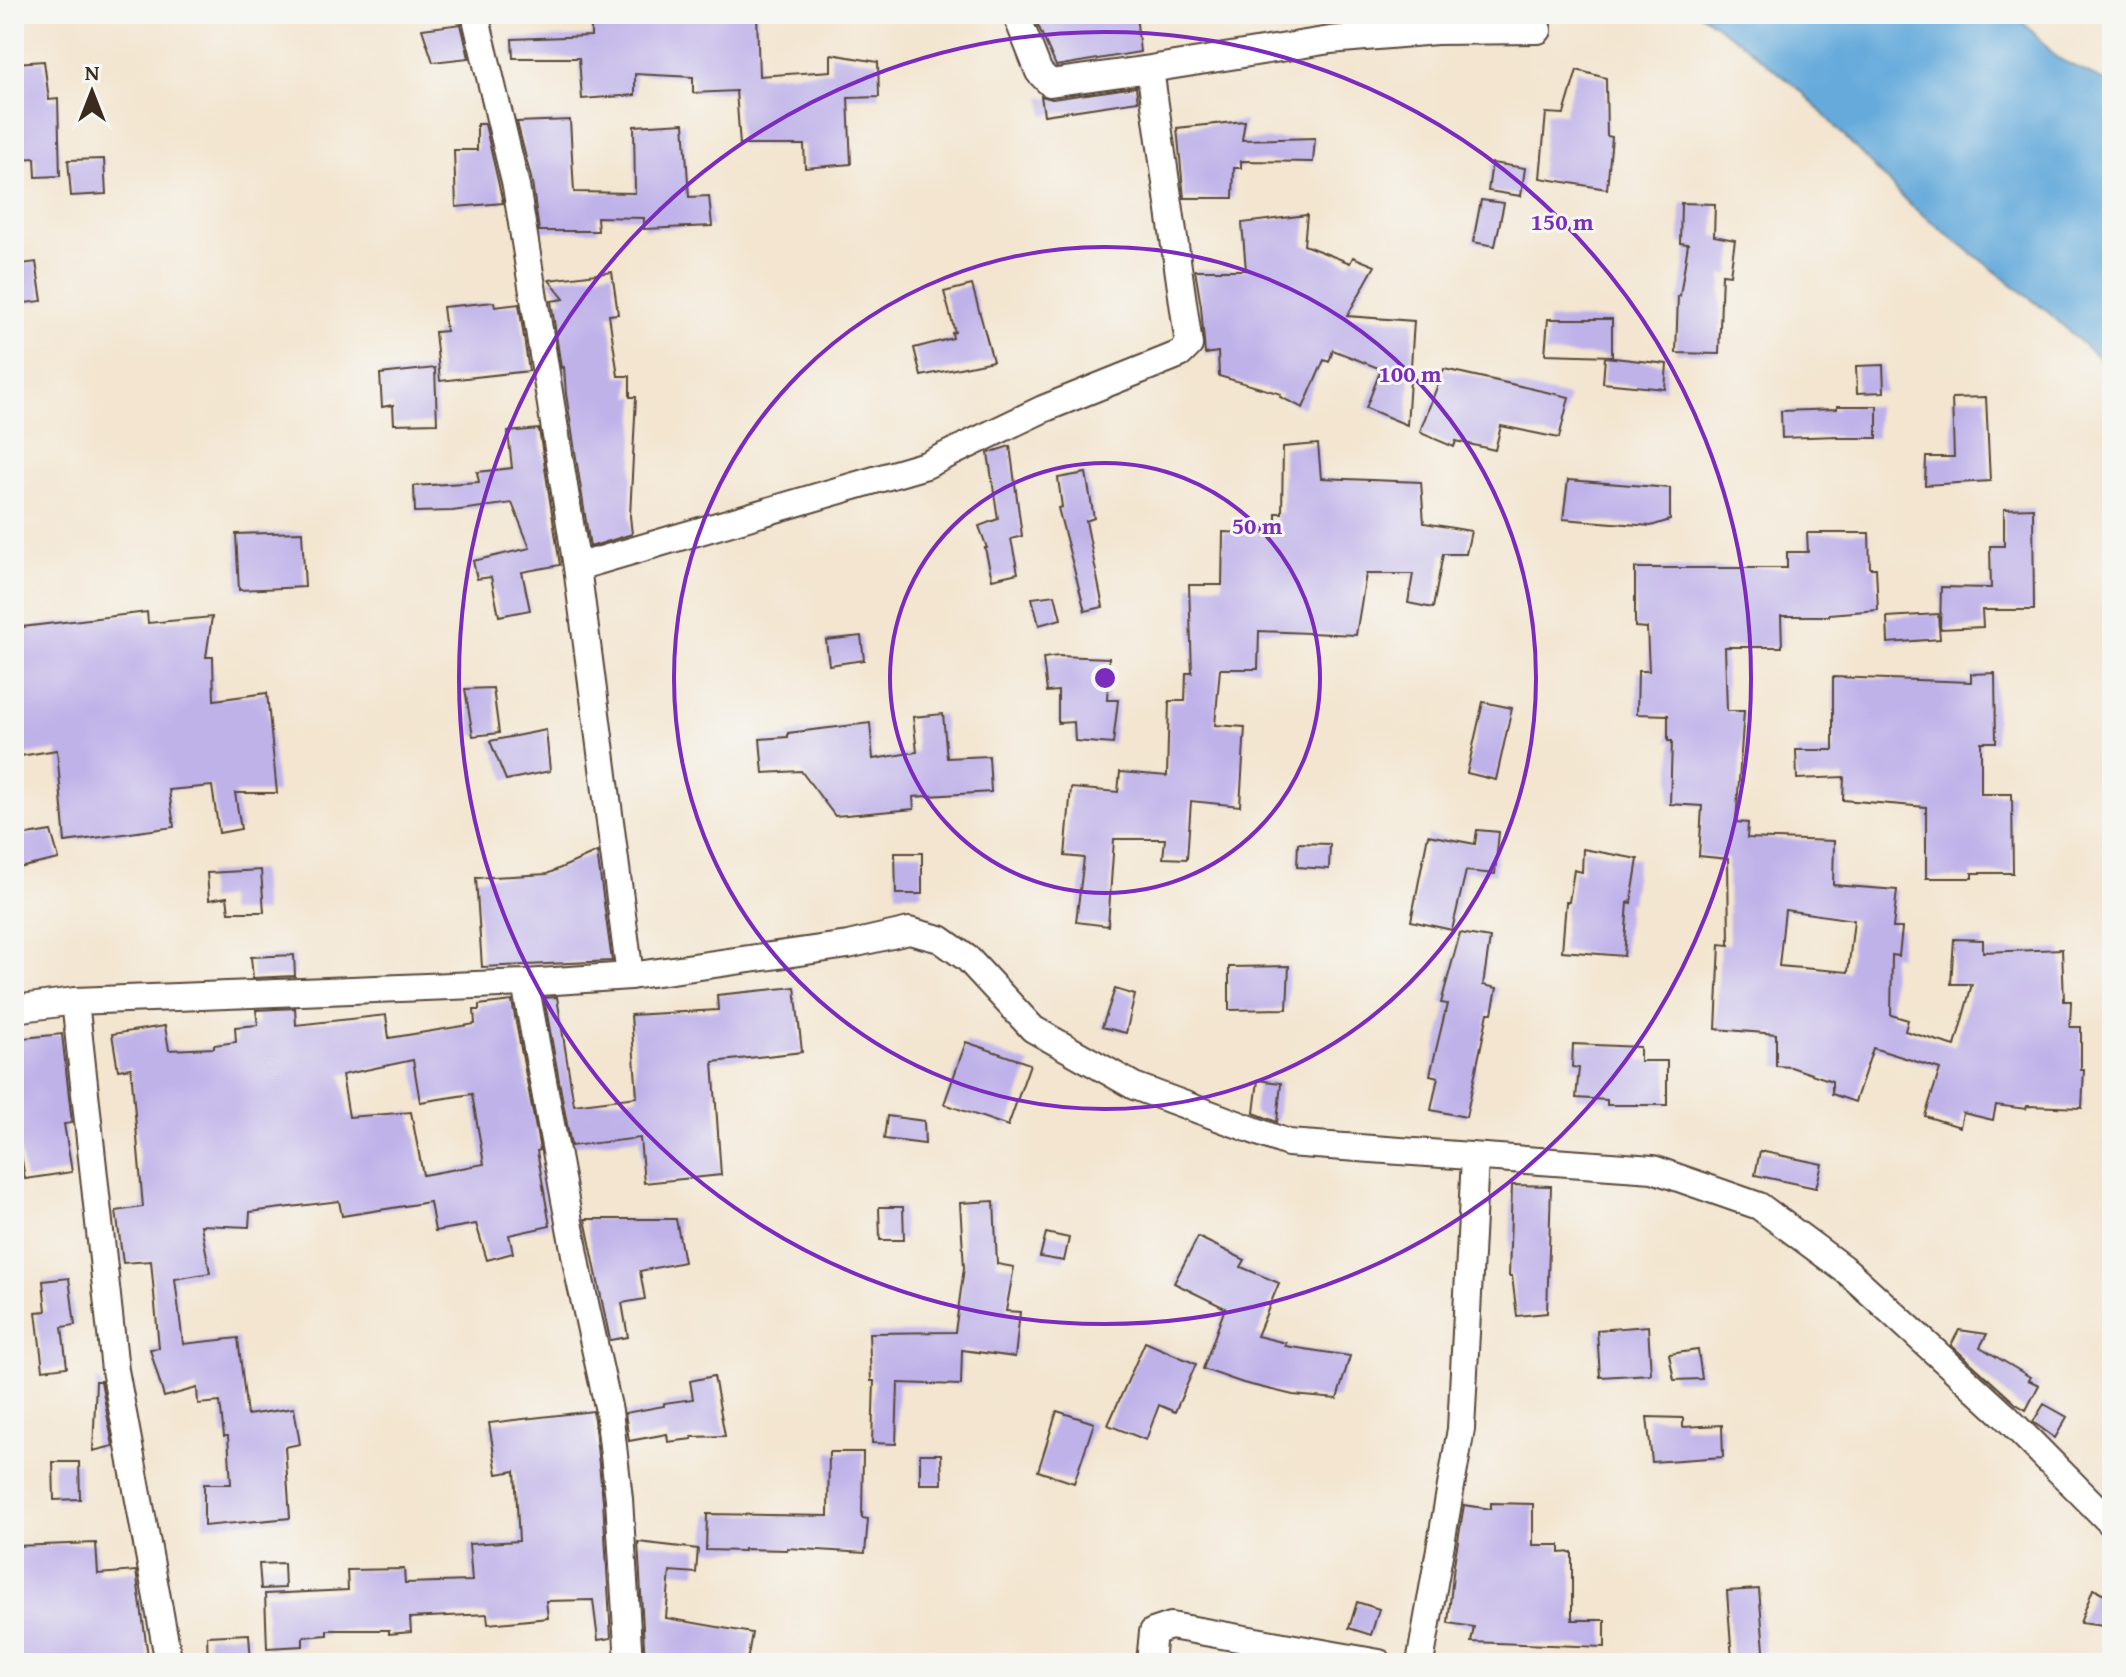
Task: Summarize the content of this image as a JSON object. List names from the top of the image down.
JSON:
{
  "north": "top",
  "rings": ["150 m", "100 m", "50 m"]
}
